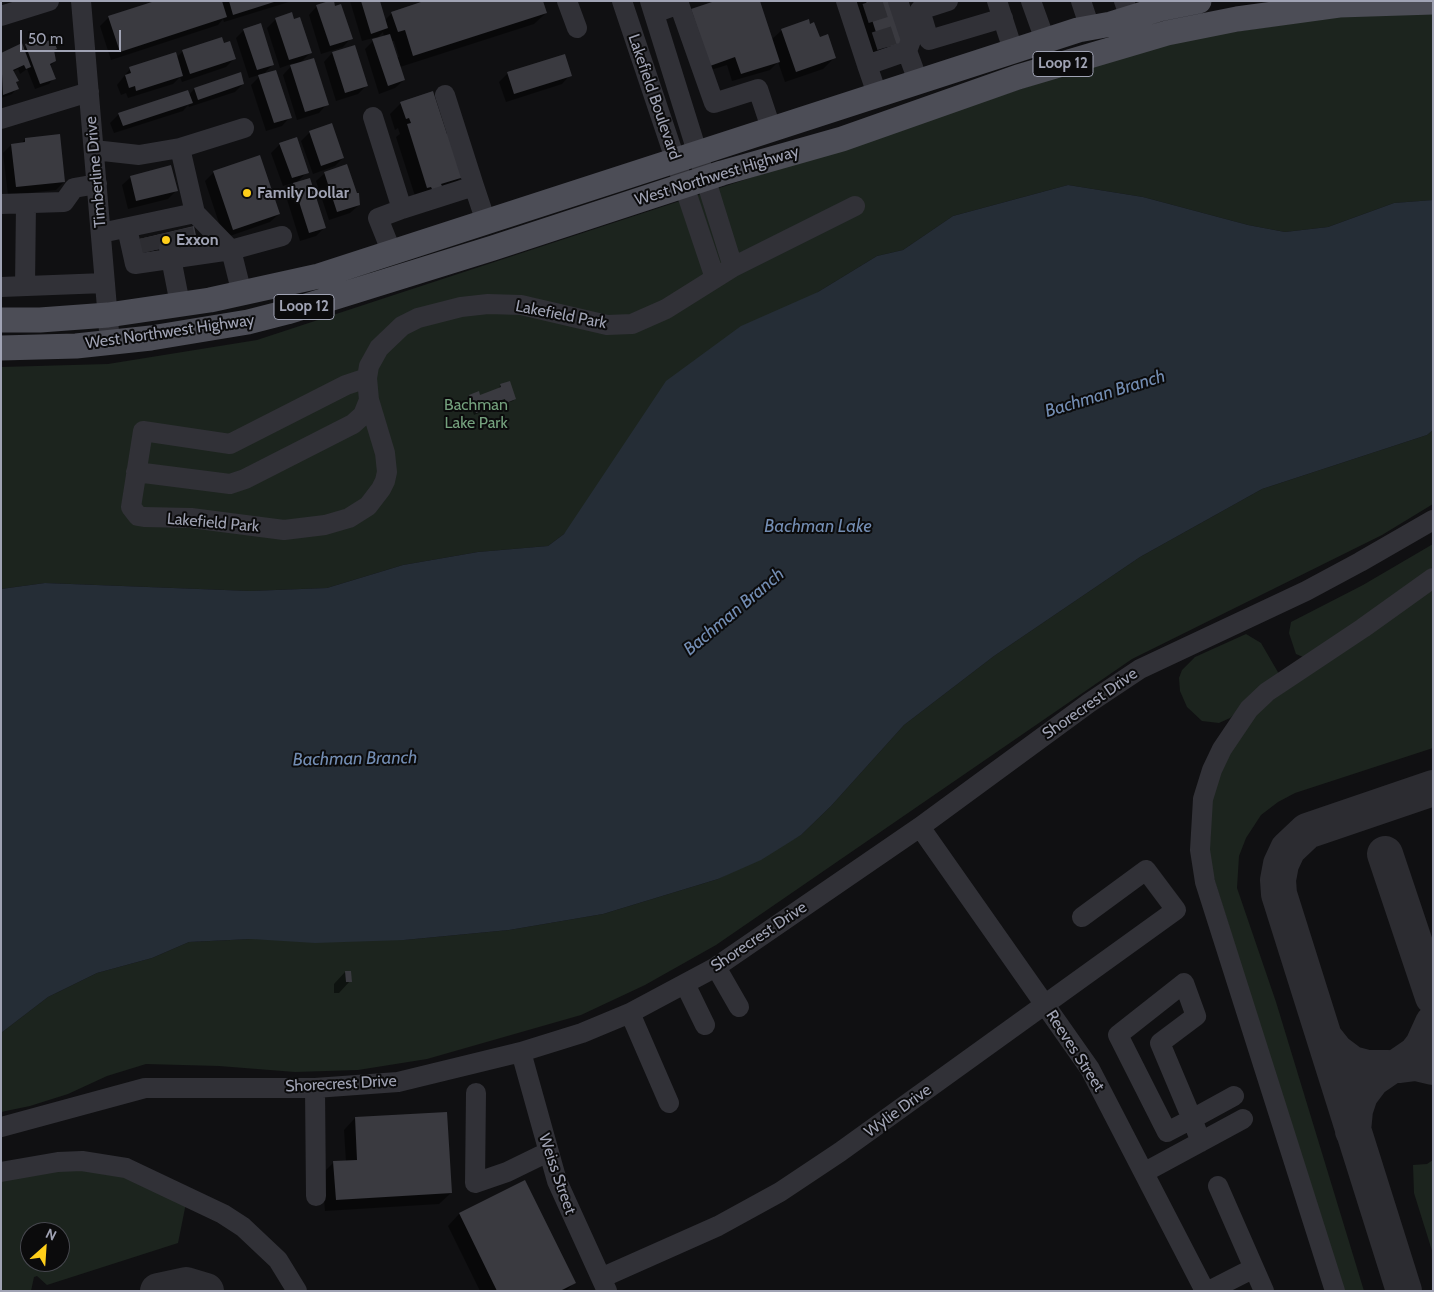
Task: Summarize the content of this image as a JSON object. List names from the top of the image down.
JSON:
{
  "streets": {
    "main road": ["Loop 12", "West Northwest Highway"],
    "street": [
      "Lakefield Boulevard",
      "Timberline Drive",
      "Lakefield Park",
      "Shorecrest Drive",
      "Reeves Street",
      "Wylie Drive",
      "Weiss Street"
    ]
  },
  "crossings": [
    ["Lakefield Boulevard", "West Northwest Highway"],
    ["Lakefield Boulevard", "Lakefield Park"],
    ["Timberline Drive", "West Northwest Highway"],
    ["Shorecrest Drive", "Reeves Street"],
    ["Shorecrest Drive", "Weiss Street"],
    ["Reeves Street", "Wylie Drive"],
    ["Wylie Drive", "Weiss Street"]
  ],
  "water": ["Bachman Branch", "Bachman Lake"],
  "parks": ["Bachman Lake Park"],
  "places": ["Family Dollar", "Exxon"],
  "scale_bar": "50 m",
  "north": "top right"
}
